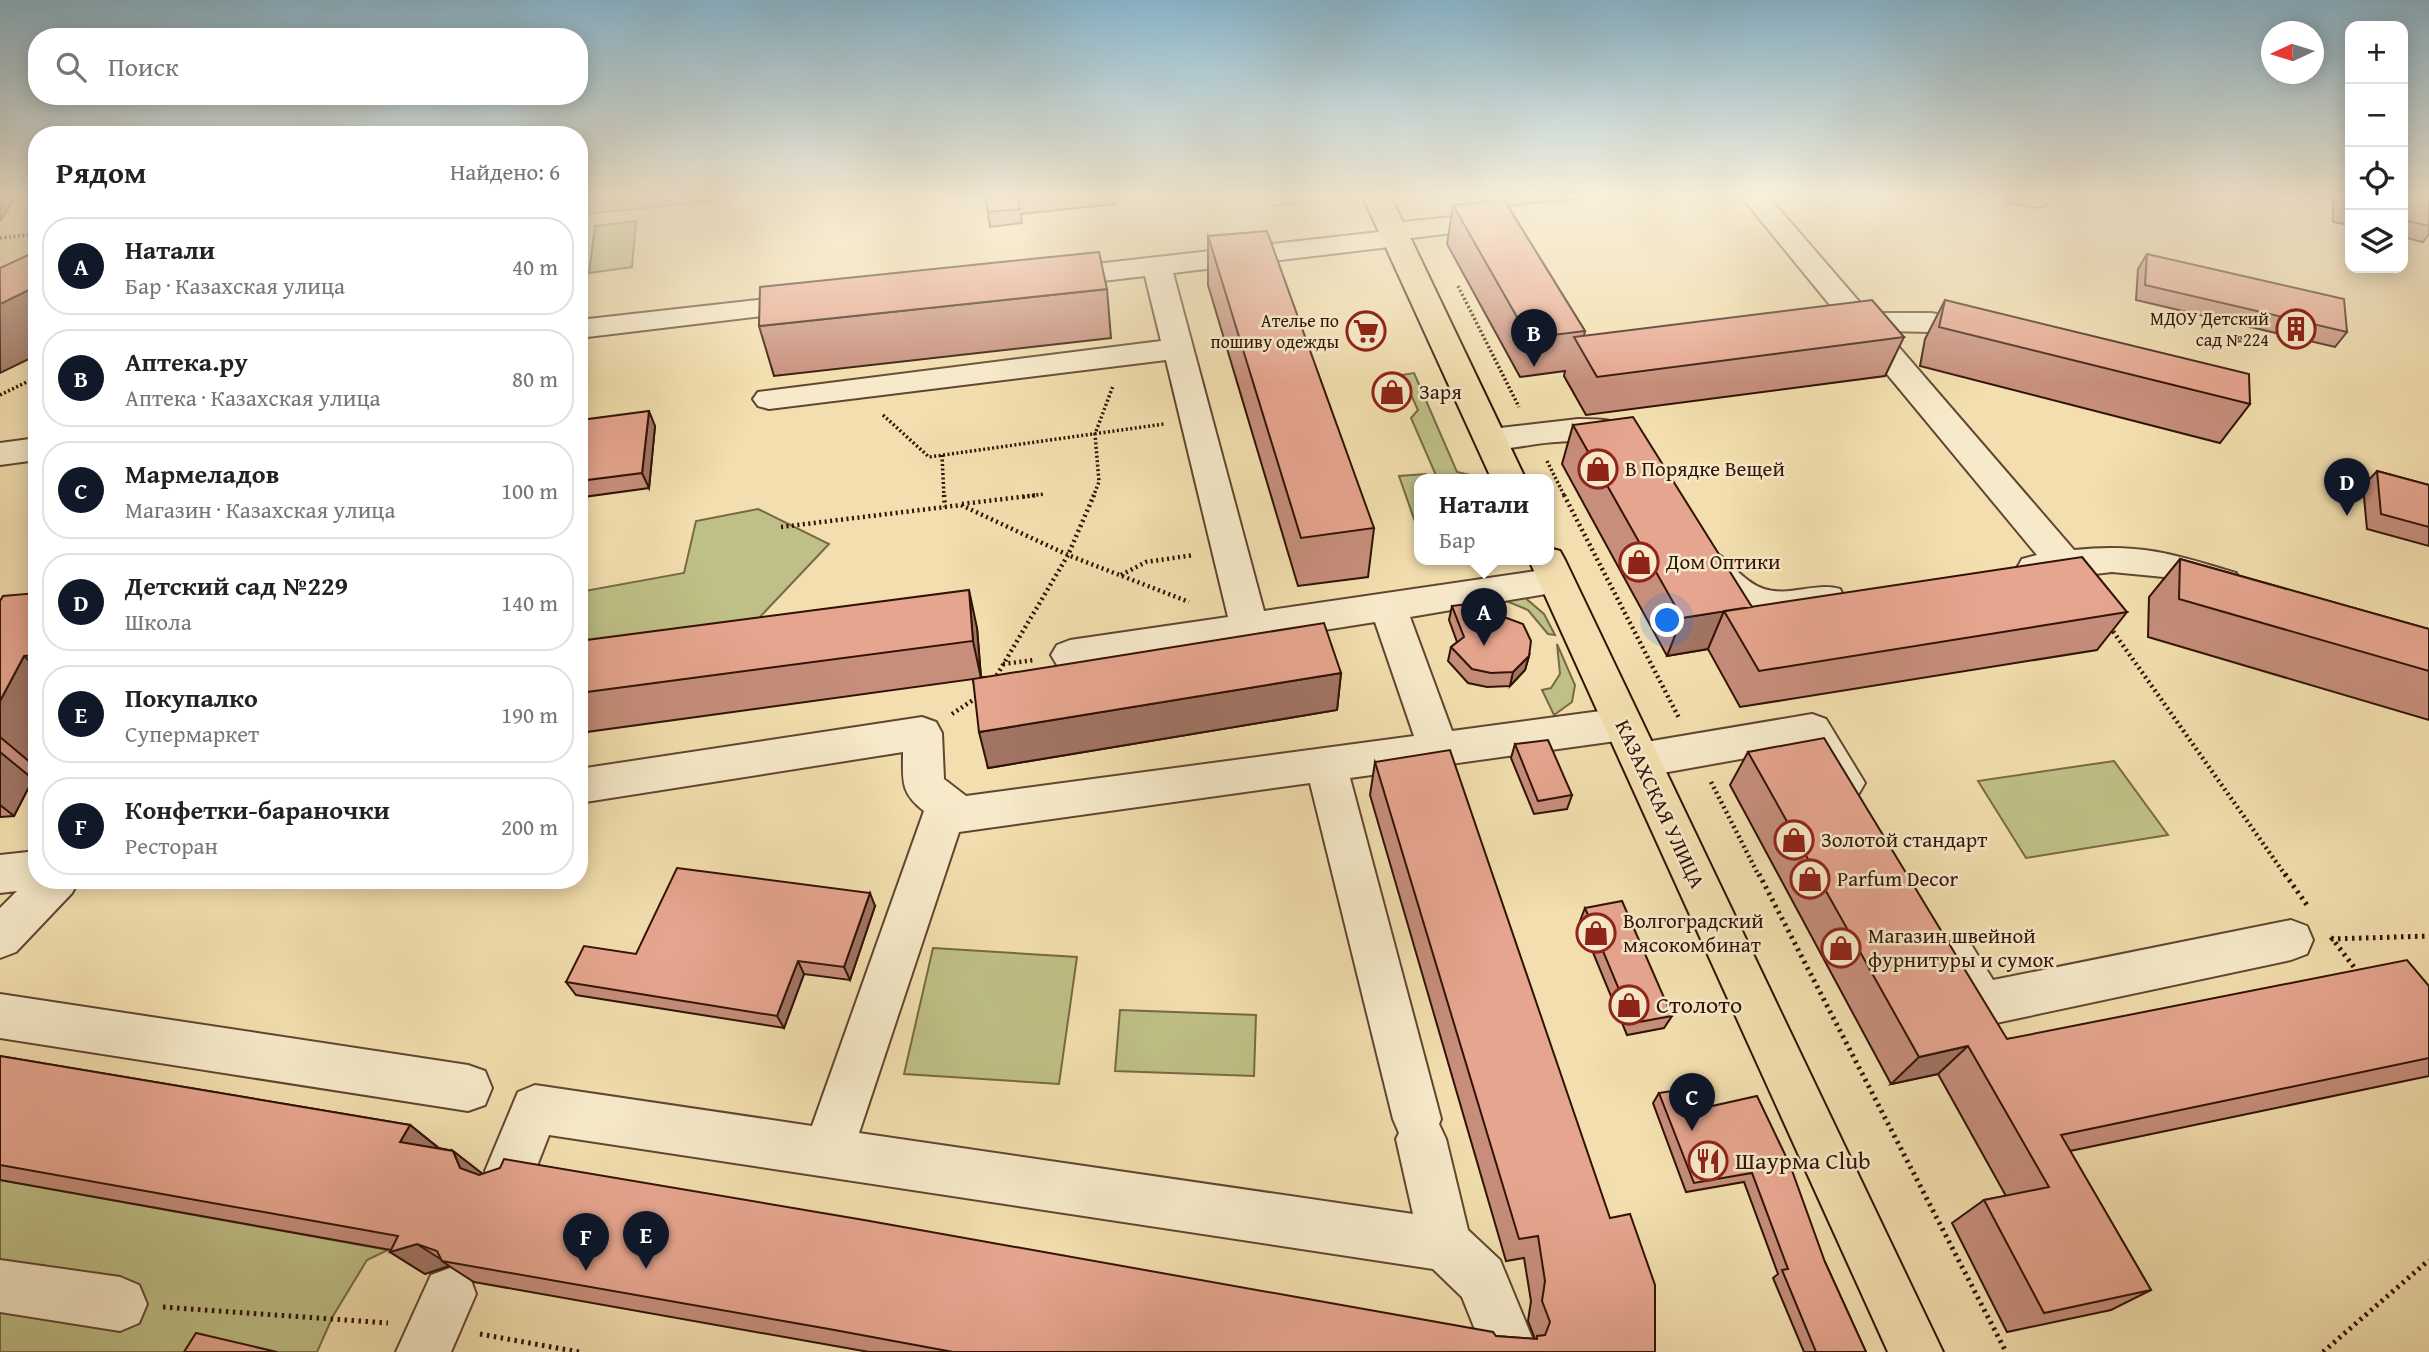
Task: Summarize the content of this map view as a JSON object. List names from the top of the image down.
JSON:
{
  "streets": {
    "main road": ["КАЗАХСКАЯ УЛИЦА"]
  },
  "places": {
    "building": ["МДОУ Детский сад №224"],
    "supermarket": ["Ателье по пошиву одежды"],
    "shop": [
      "Заря",
      "В Порядке Вещей",
      "Дом Оптики",
      "Золотой стандарт",
      "Parfum Decor",
      "Волгоградский мясокомбинат",
      "Магазин швейной фурнитуры и сумок",
      "Столото"
    ],
    "restaurant": ["Шаурма Club"]
  },
  "north": "left",
  "page": {
    "map_buttons": ["+", "−"],
    "search": "Поиск",
    "heading": ["Рядом", "Найдено: 6"],
    "list": [
      {
        "mark": "A",
        "name": "Натали",
        "note": "Бар · Казахская улица",
        "value": "40 m"
      },
      {
        "mark": "B",
        "name": "Аптека.ру",
        "note": "Аптека · Казахская улица",
        "value": "80 m"
      },
      {
        "mark": "C",
        "name": "Мармеладов",
        "note": "Магазин · Казахская улица",
        "value": "100 m"
      },
      {
        "mark": "D",
        "name": "Детский сад №229",
        "note": "Школа",
        "value": "140 m"
      },
      {
        "mark": "E",
        "name": "Покупалко",
        "note": "Супермаркет",
        "value": "190 m"
      },
      {
        "mark": "F",
        "name": "Конфетки-бараночки",
        "note": "Ресторан",
        "value": "200 m"
      }
    ],
    "pins": [
      "B",
      "D",
      "A",
      "C",
      "E",
      "F"
    ],
    "popup": ["Натали", "Бар"]
  }
}
